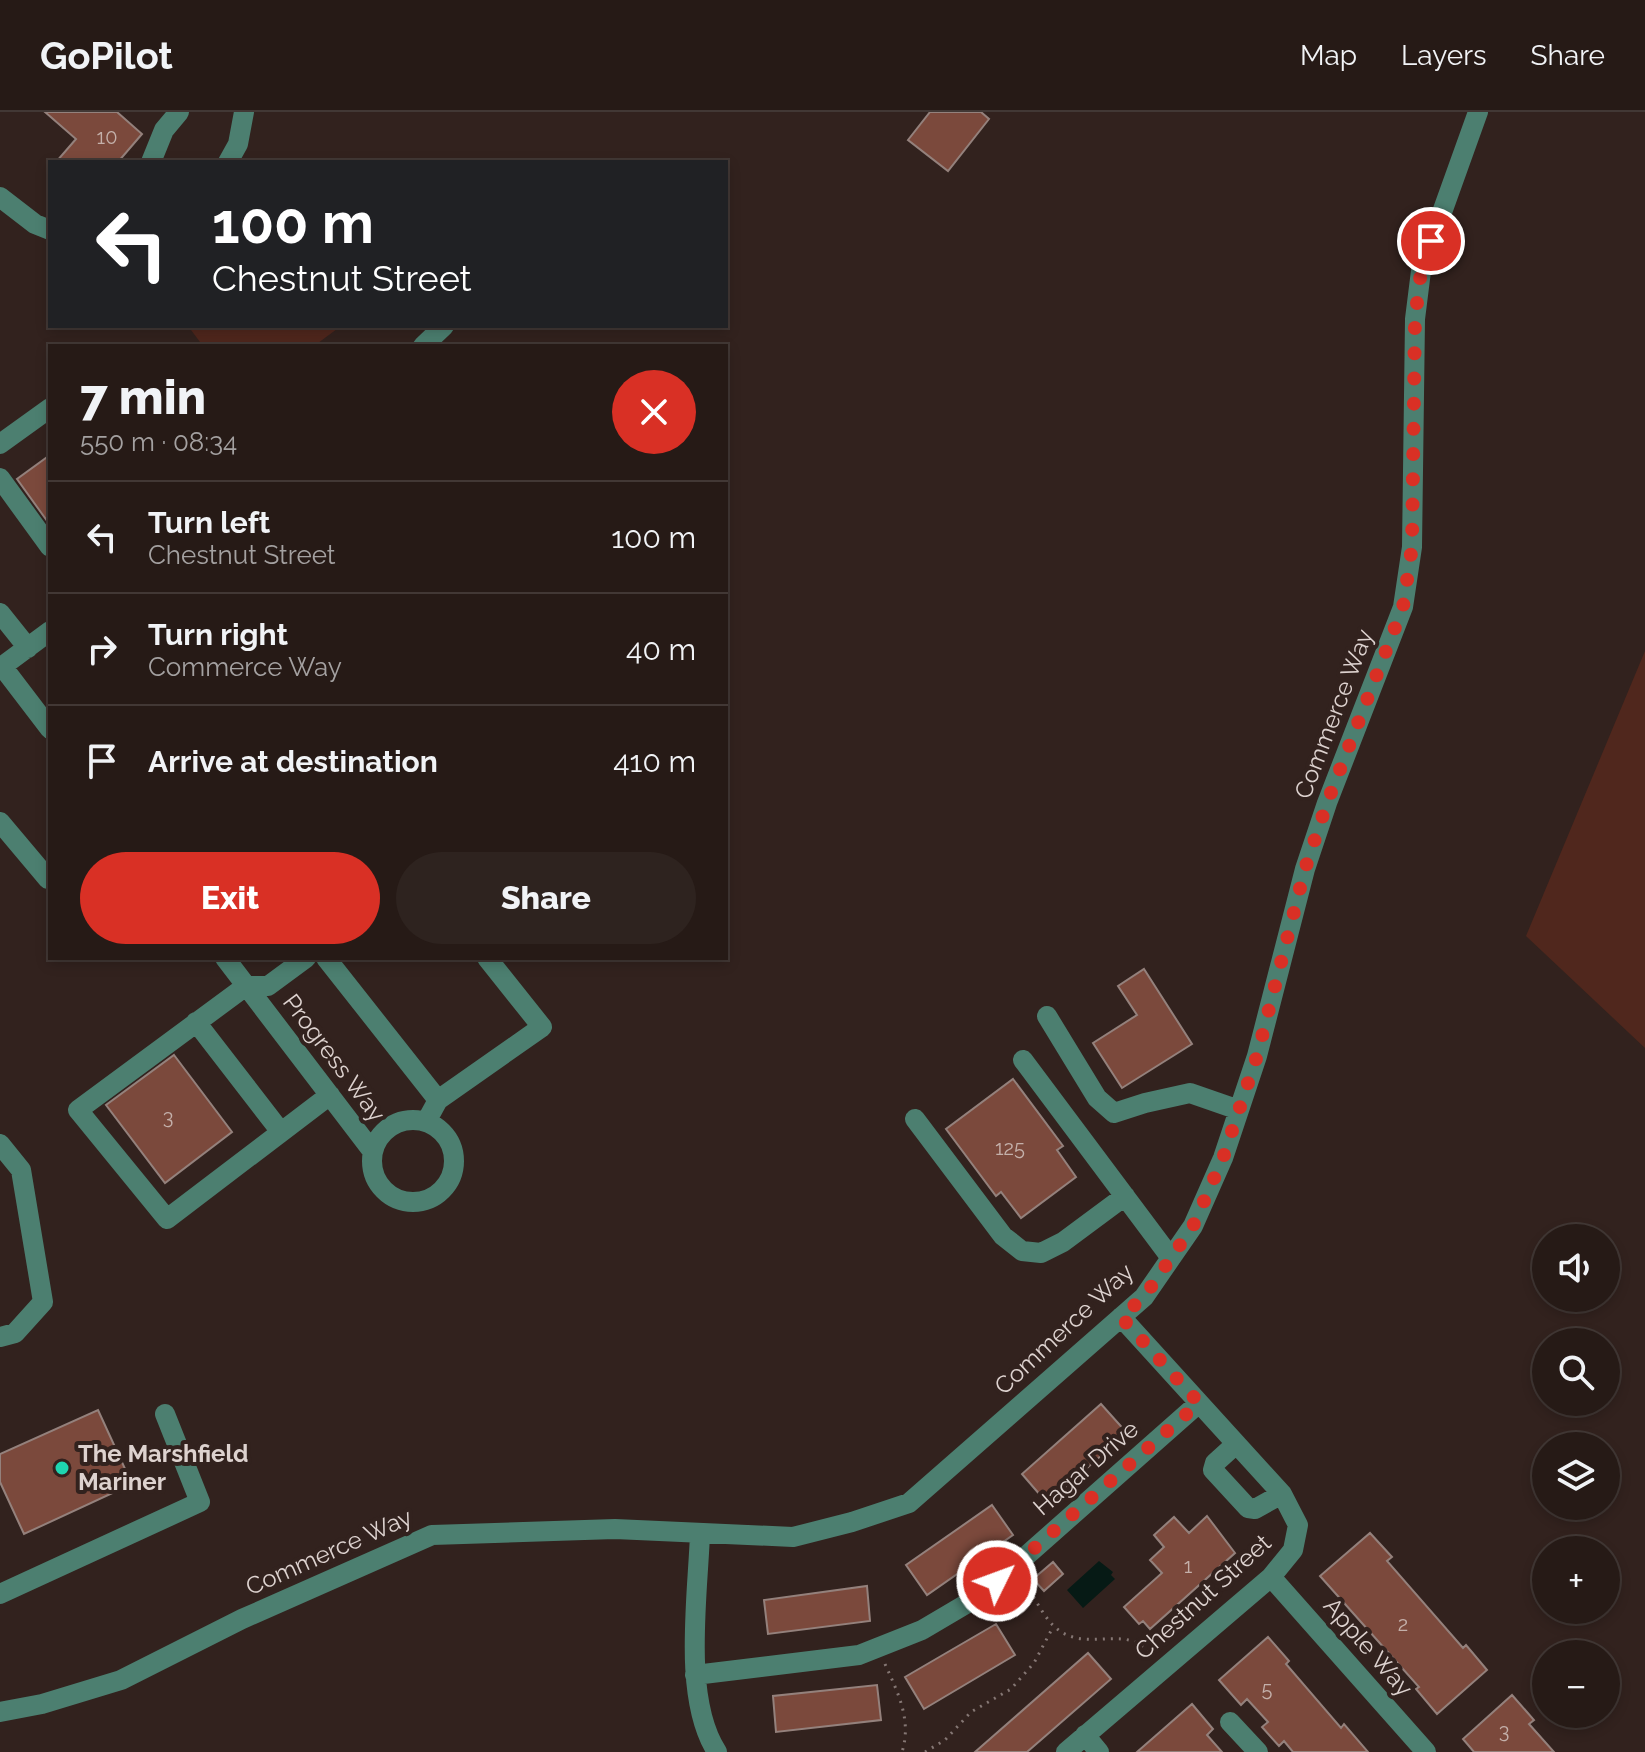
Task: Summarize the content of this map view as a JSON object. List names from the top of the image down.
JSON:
{
  "streets": {
    "street": [
      "Commerce Way",
      "Progress Way",
      "Hagar Drive",
      "Chestnut Street",
      "Apple Way"
    ]
  },
  "crossings": [
    ["Commerce Way", "Chestnut Street"],
    ["Hagar Drive", "Chestnut Street"],
    ["Chestnut Street", "Apple Way"]
  ],
  "places": ["The Marshfield Mariner"],
  "house_numbers": [
    "10",
    "3",
    "125",
    "1",
    "2",
    "5",
    "3"
  ],
  "page": {
    "header": "GoPilot",
    "nav": ["Map", "Layers", "Share"],
    "turn": ["100 m", "Chestnut Street"],
    "heading": ["7 min", "550 m · 08:34"],
    "list": [
      {
        "name": "Turn left",
        "note": "Chestnut Street",
        "value": "100 m"
      },
      {
        "name": "Turn right",
        "note": "Commerce Way",
        "value": "40 m"
      },
      {
        "name": "Arrive at destination",
        "value": "410 m"
      }
    ],
    "buttons": ["Exit", "Share"],
    "map_buttons": ["+", "−"]
  }
}
